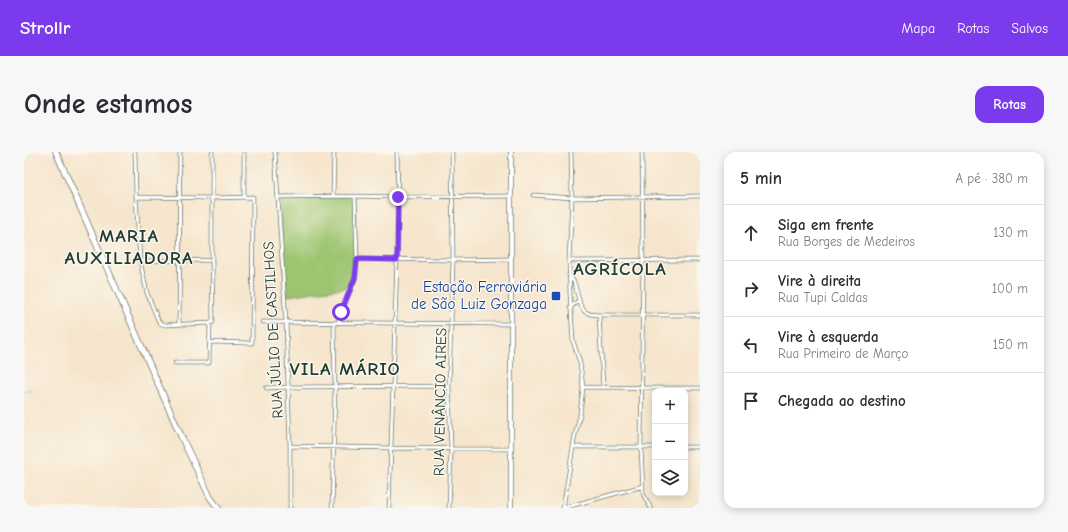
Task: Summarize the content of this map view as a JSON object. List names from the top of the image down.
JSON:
{
  "streets": {
    "street": ["RUA JÚLIO DE CASTILHOS", "RUA VENÂNCIO AIRES"]
  },
  "districts": ["MARIA AUXILIADORA", "AGRÍCOLA", "VILA MÁRIO"],
  "places": {
    "transit": ["Estação Ferroviária de São Luiz Gonzaga"]
  },
  "page": {
    "header": "Strollr",
    "nav": ["Mapa", "Rotas", "Salvos"],
    "buttons": "Rotas",
    "title": "Onde estamos",
    "heading": ["5 min", "A pé · 380 m"],
    "list": [
      ["Siga em frente", "Rua Borges de Medeiros", "130 m"],
      ["Vire à direita", "Rua Tupi Caldas", "100 m"],
      ["Vire à esquerda", "Rua Primeiro de Março", "150 m"],
      "Chegada ao destino"
    ],
    "map_buttons": ["+", "−"]
  }
}
